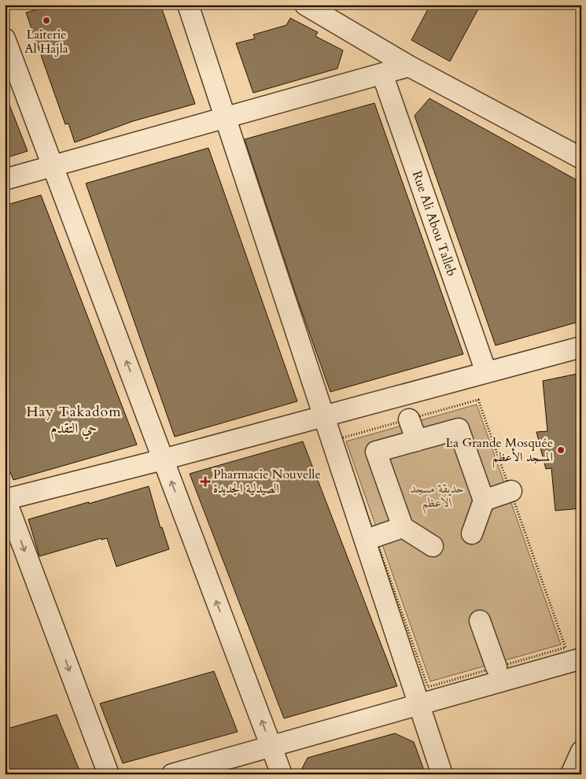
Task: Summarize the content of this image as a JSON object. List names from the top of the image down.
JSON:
{
  "streets": {
    "street": ["Rue Ali Abou Talleb"]
  },
  "districts": ["Hay Takadom حي التقدم"],
  "parks": ["حديقة مسجد الاعظم"],
  "places": {
    "other": ["Laiterie Al Hajla", "La Grande Mosquée المسجد الأعظم"],
    "health": ["Pharmacie Nouvelle الصيدلية الجديدة"]
  }
}
